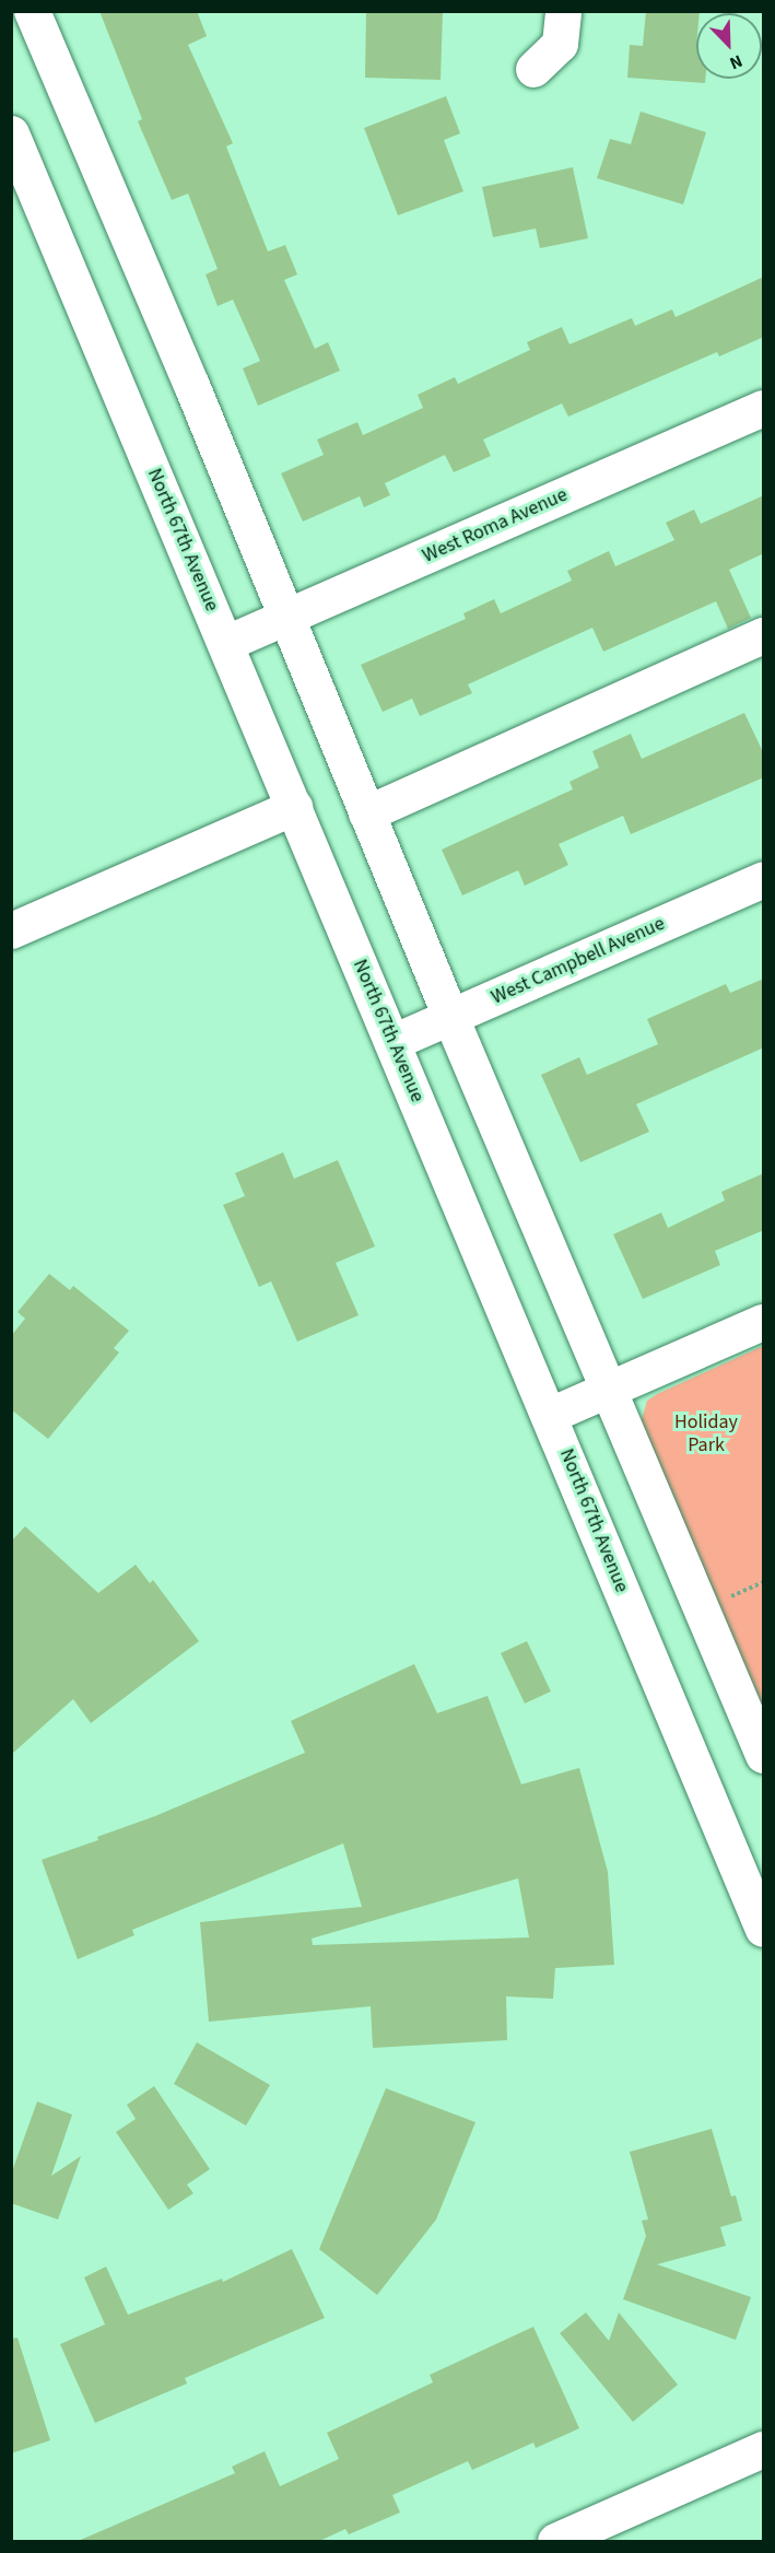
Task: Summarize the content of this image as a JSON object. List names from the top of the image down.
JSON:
{
  "streets": {
    "main road": ["West Roma Avenue", "North 67th Avenue", "West Campbell Avenue"]
  },
  "crossings": [
    ["West Roma Avenue", "North 67th Avenue"],
    ["North 67th Avenue", "West Campbell Avenue"]
  ],
  "parks": ["Holiday Park"],
  "north": "bottom right"
}
